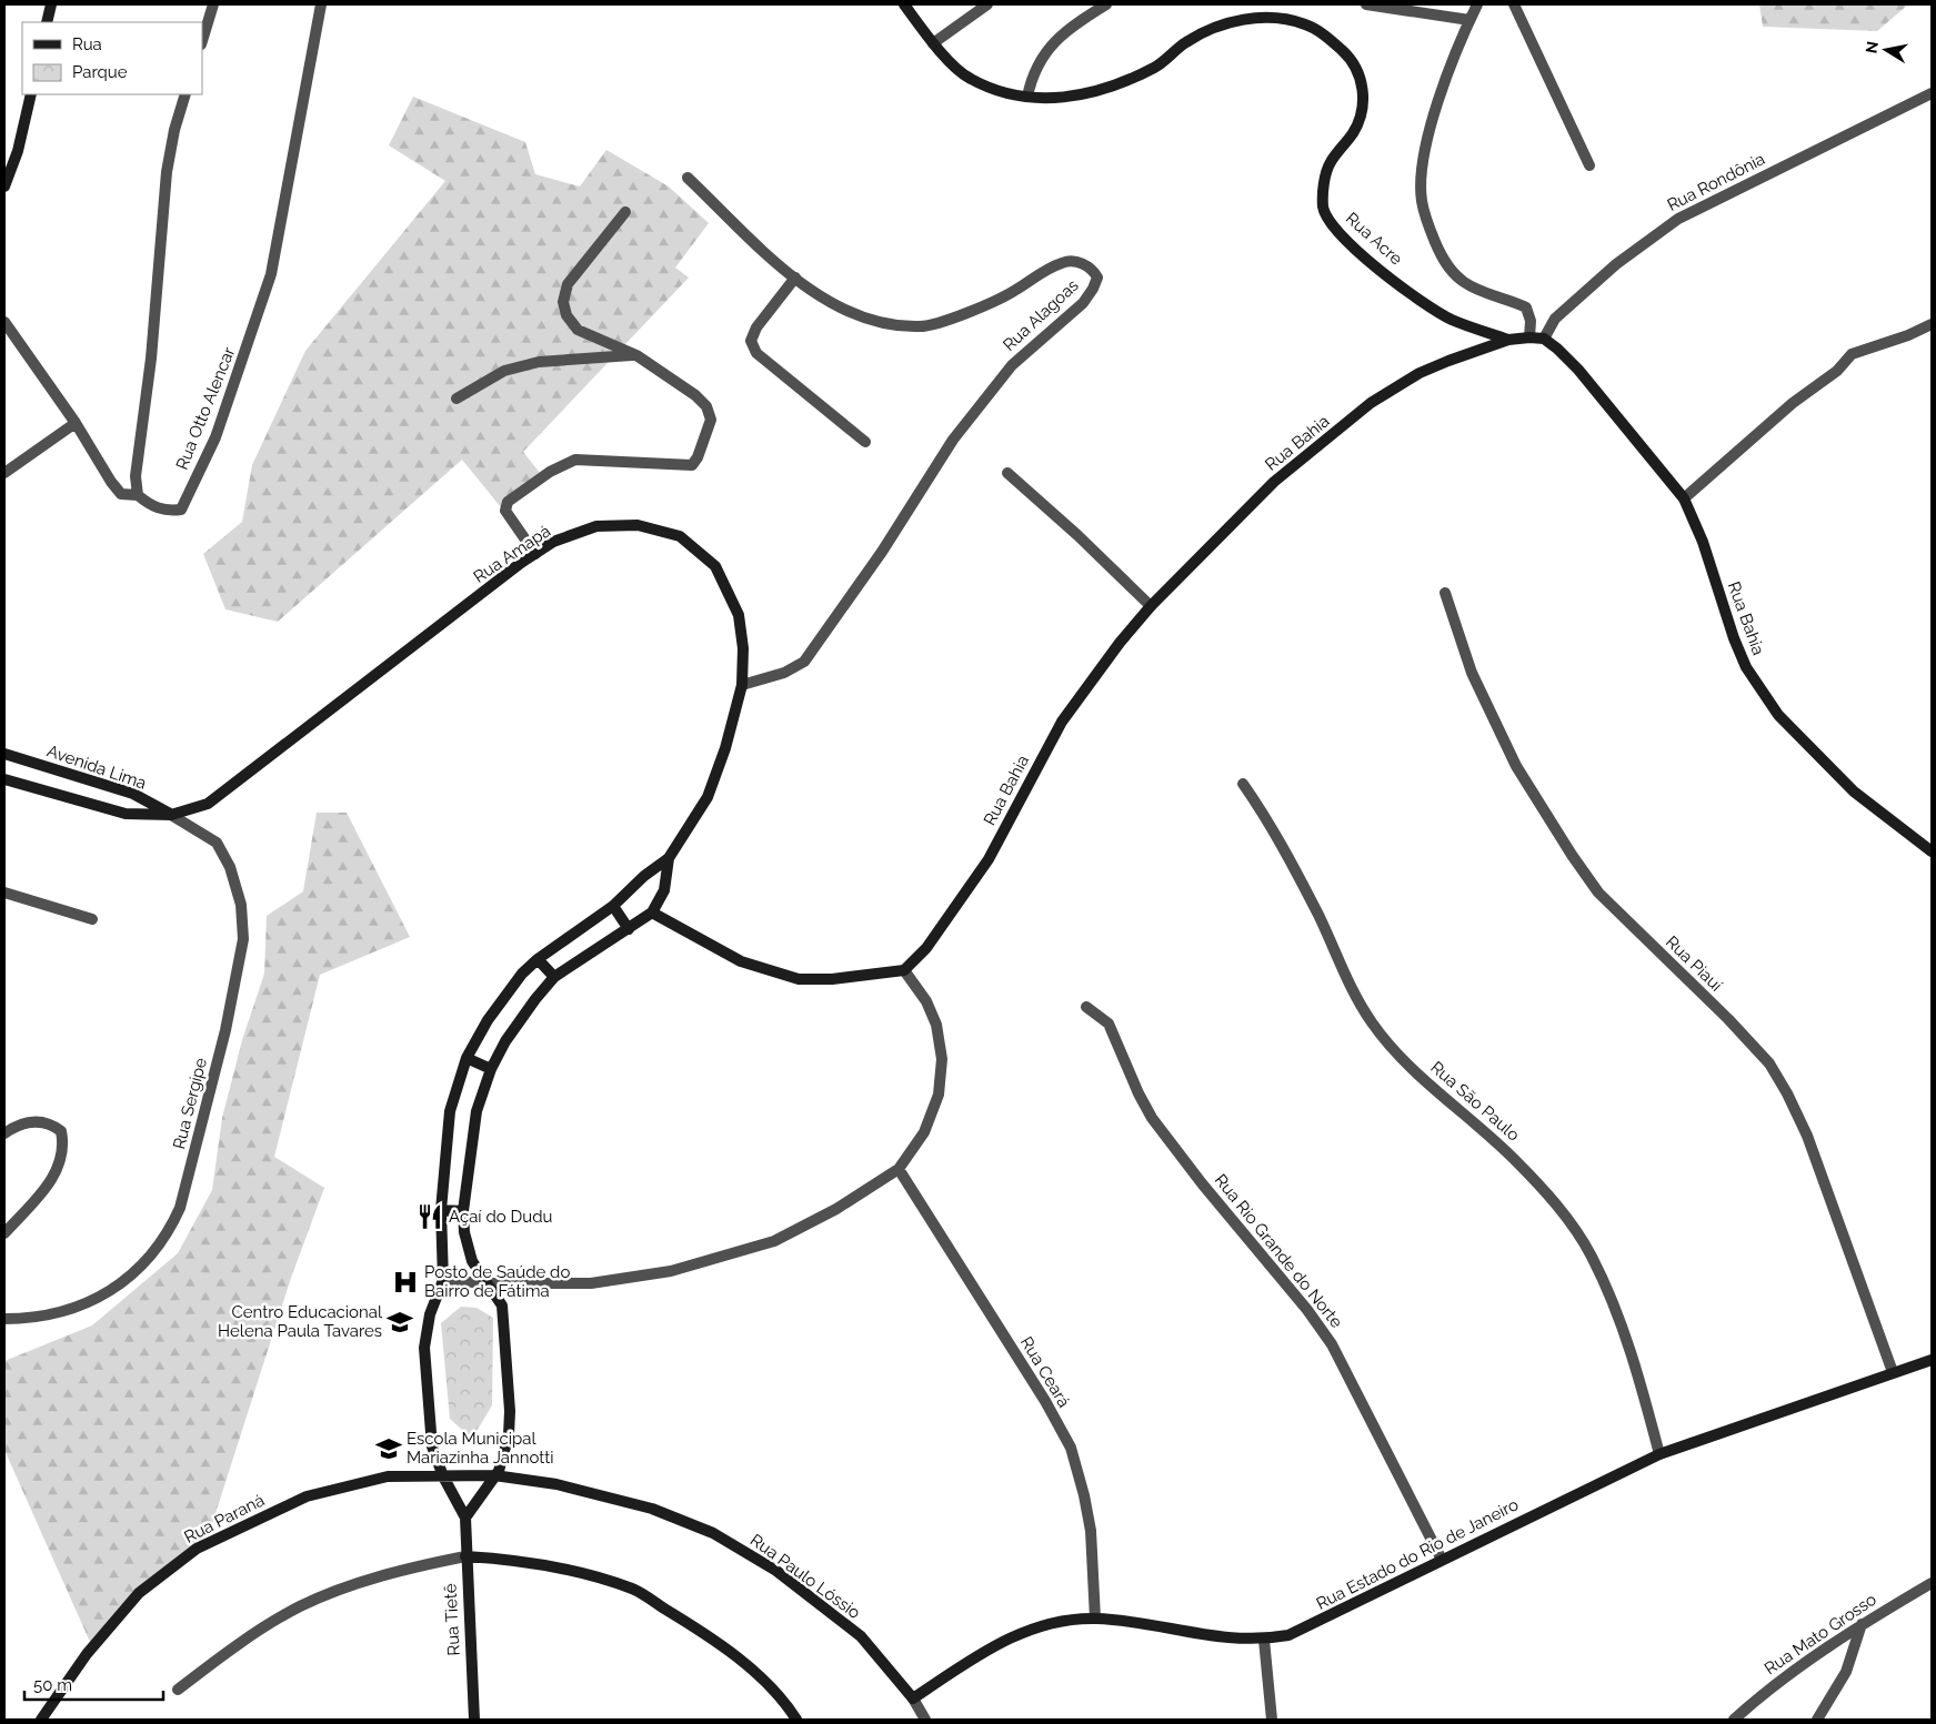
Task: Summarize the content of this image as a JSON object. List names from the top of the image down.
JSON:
{
  "streets": {
    "street": [
      "Rua Rondônia",
      "Rua Acre",
      "Rua Alagoas",
      "Rua Otto Alencar",
      "Rua Bahia",
      "Rua Amapá",
      "Avenida Lima",
      "Rua Piauí",
      "Rua São Paulo",
      "Rua Sergipe",
      "Rua Rio Grande do Norte",
      "Rua Ceará",
      "Rua Paraná",
      "Rua Estado do Rio de Janeiro",
      "Rua Paulo Lóssio",
      "Rua Tietê",
      "Rua Mato Grosso"
    ]
  },
  "crossings": [
    ["Rua Rondônia", "Rua Bahia"],
    ["Rua Acre", "Rua Bahia"],
    ["Rua Alagoas", "Rua Amapá"],
    ["Rua Amapá", "Avenida Lima"],
    ["Rua Amapá", "Rua Sergipe"],
    ["Rua Amapá", "Rua Tietê"],
    ["Avenida Lima", "Rua Sergipe"],
    ["Rua Piauí", "Rua Estado do Rio de Janeiro"],
    ["Rua São Paulo", "Rua Estado do Rio de Janeiro"],
    ["Rua Rio Grande do Norte", "Rua Estado do Rio de Janeiro"],
    ["Rua Ceará", "Rua Estado do Rio de Janeiro"],
    ["Rua Paraná", "Rua Paulo Lóssio"],
    ["Rua Paraná", "Rua Tietê"],
    ["Rua Estado do Rio de Janeiro", "Rua Paulo Lóssio"]
  ],
  "places": {
    "restaurant": ["Açaí do Dudu"],
    "hospital": ["Posto de Saúde do Bairro de Fátima"],
    "school or university": ["Centro Educacional Helena Paula Tavares", "Escola Municipal Mariazinha Jannotti"]
  },
  "legend": ["Rua", "Parque"],
  "scale_bar": "50 m",
  "north": "left"
}
